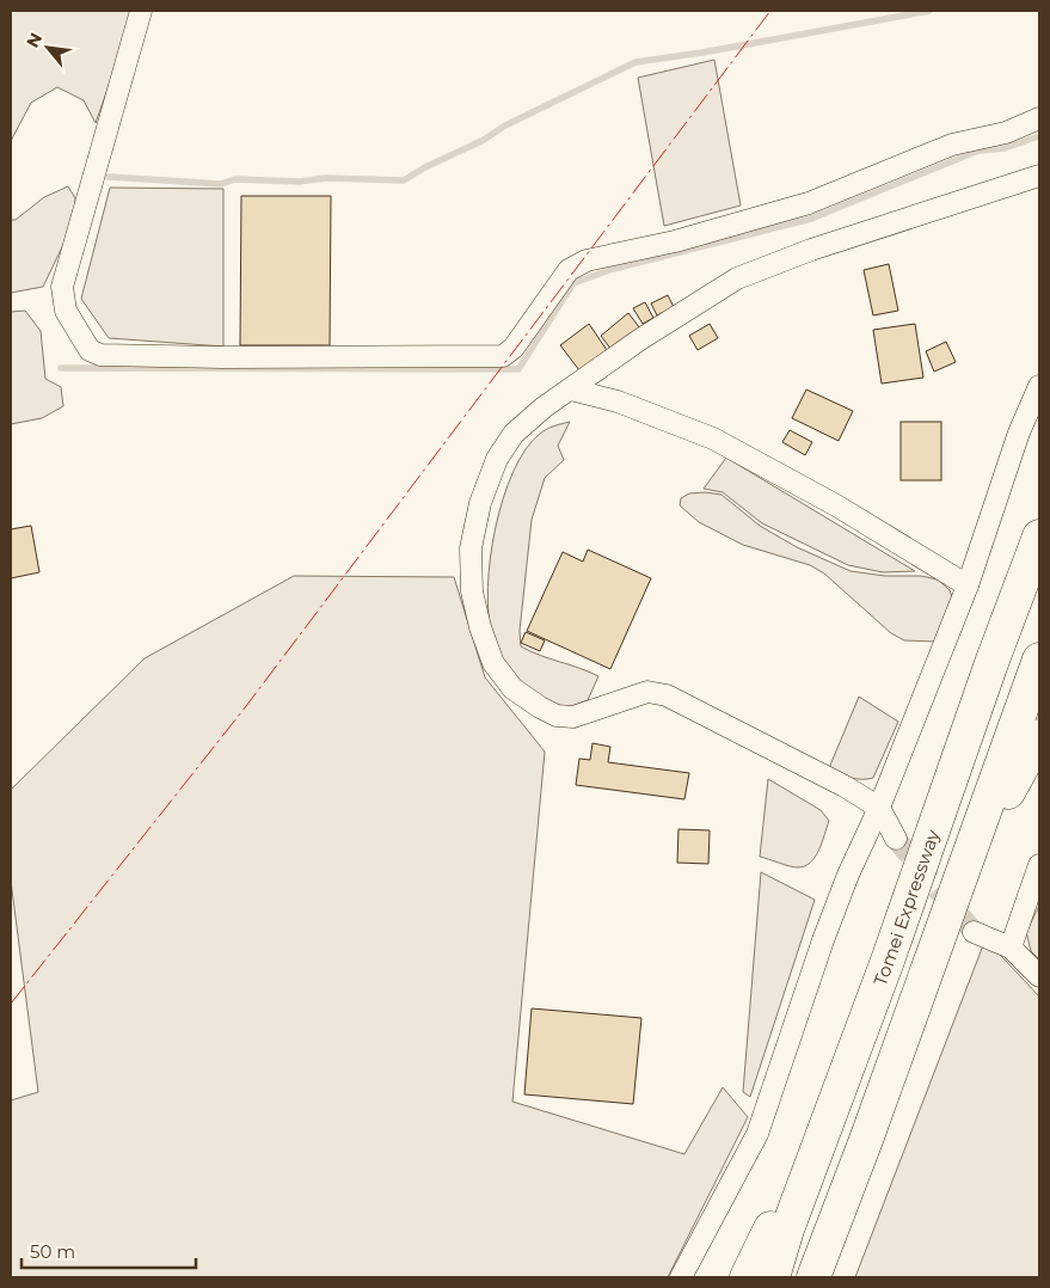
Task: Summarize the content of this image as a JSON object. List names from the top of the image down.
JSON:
{
  "streets": {
    "highway": ["Tomei Expressway"]
  },
  "scale_bar": "50 m",
  "north": "top left"
}
